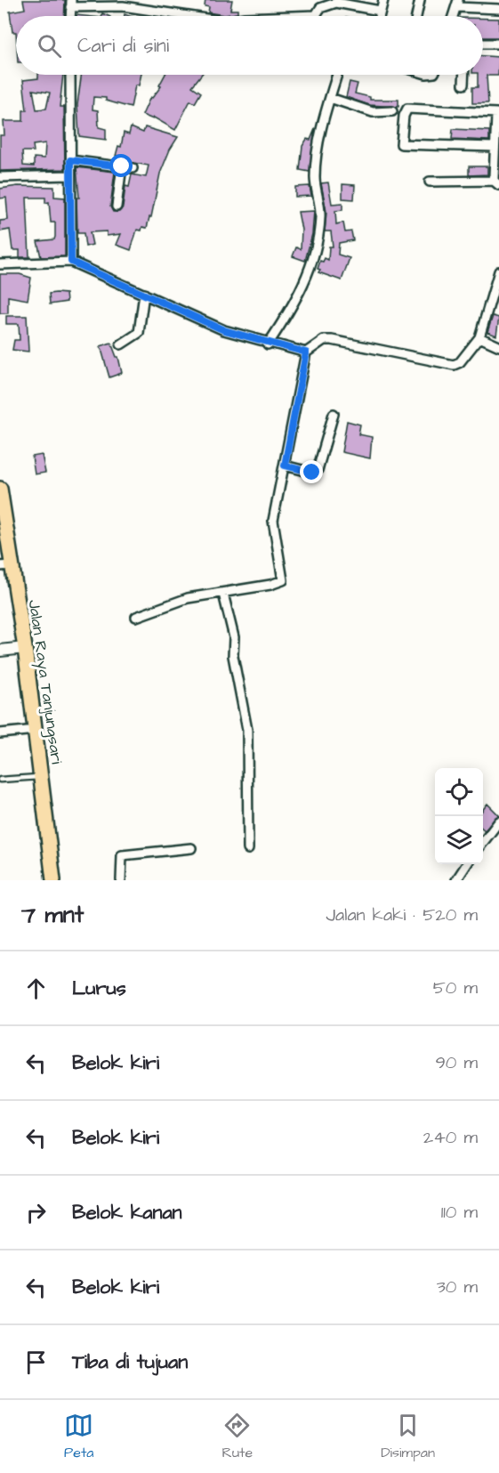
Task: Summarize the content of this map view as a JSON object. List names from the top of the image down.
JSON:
{
  "streets": {
    "highway": ["Jalan Raya Tanjungsari"]
  },
  "page": {
    "search": "Cari di sini",
    "heading": ["7 mnt", "Jalan kaki · 520 m"],
    "list": [
      ["Lurus", "50 m"],
      ["Belok kiri", "90 m"],
      ["Belok kiri", "240 m"],
      ["Belok kanan", "110 m"],
      ["Belok kiri", "30 m"],
      "Tiba di tujuan"
    ],
    "nav": ["Peta", "Rute", "Disimpan"]
  }
}
